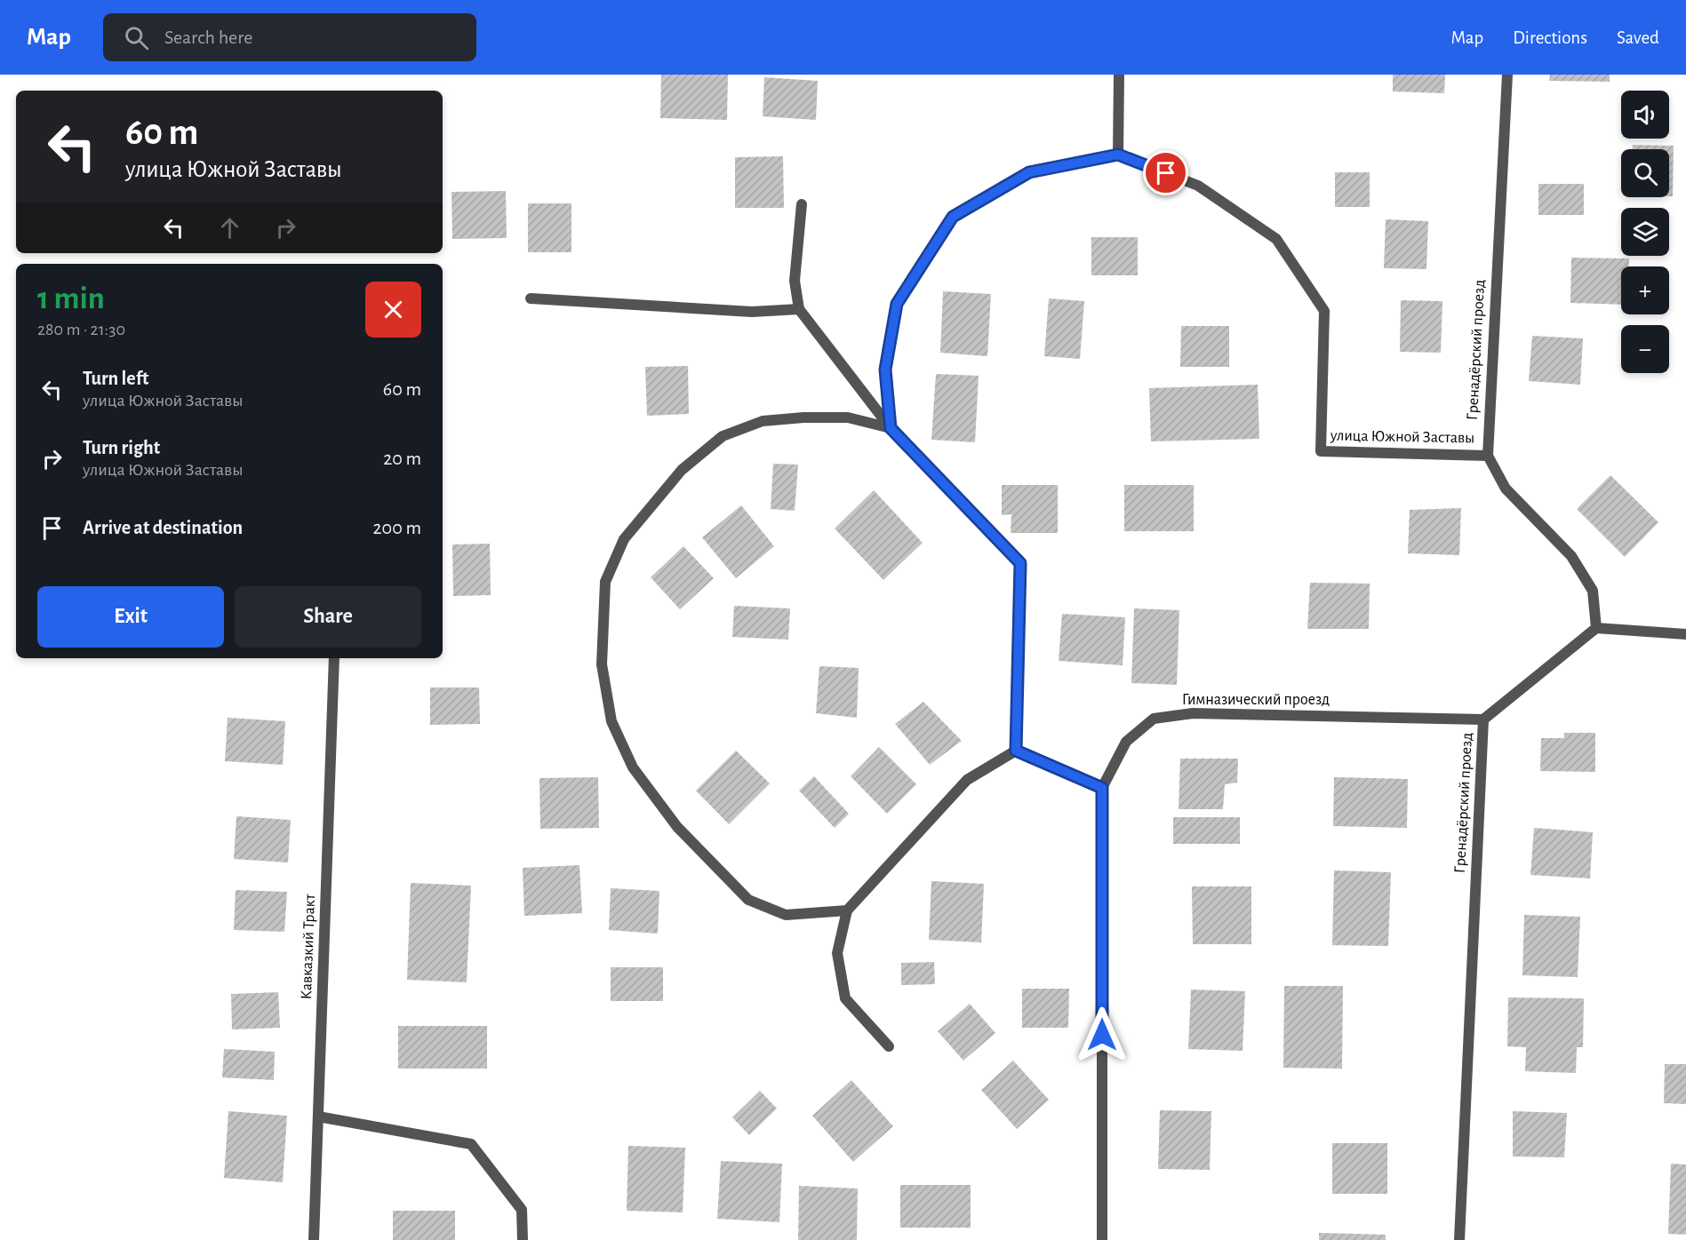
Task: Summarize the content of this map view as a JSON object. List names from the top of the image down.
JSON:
{
  "streets": {
    "street": [
      "Гренадёрский проезд",
      "улица Южной Заставы",
      "Гимназический проезд",
      "Кавказкий Тракт"
    ]
  },
  "crossings": [
    ["Гренадёрский проезд", "улица Южной Заставы"],
    ["Гренадёрский проезд", "Гимназический проезд"]
  ],
  "page": {
    "header": "Map",
    "search": "Search here",
    "nav": ["Map", "Directions", "Saved"],
    "map_buttons": ["+", "−"],
    "turn": ["60 m", "улица Южной Заставы"],
    "heading": ["1 min", "280 m · 21:30"],
    "list": [
      {
        "name": "Turn left",
        "note": "улица Южной Заставы",
        "value": "60 m"
      },
      {
        "name": "Turn right",
        "note": "улица Южной Заставы",
        "value": "20 m"
      },
      {
        "name": "Arrive at destination",
        "value": "200 m"
      }
    ],
    "buttons": ["Exit", "Share"]
  }
}
